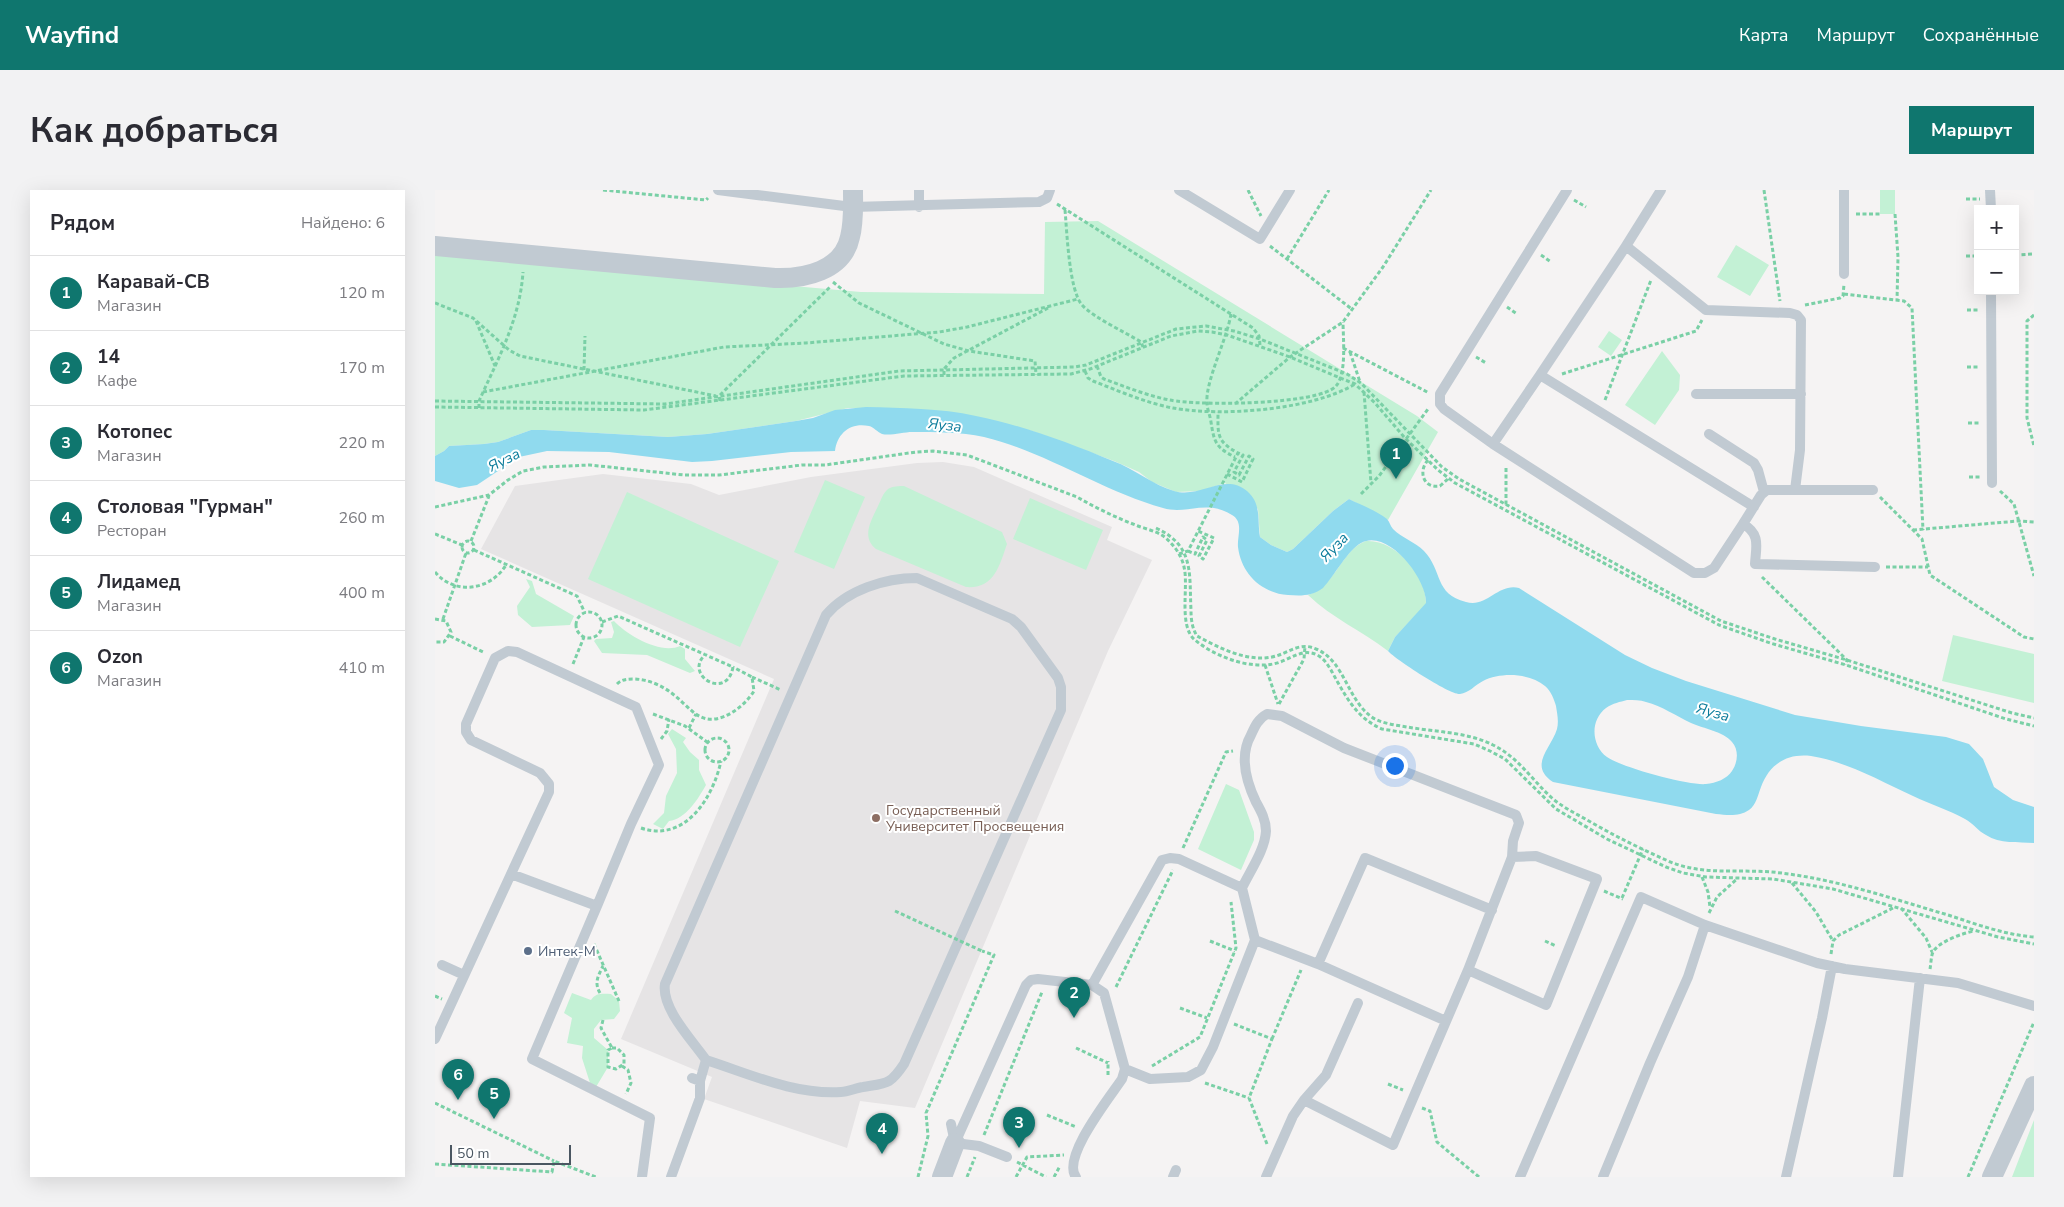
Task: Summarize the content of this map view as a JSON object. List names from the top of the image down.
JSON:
{
  "water": ["Яуза"],
  "places": ["Государственный Университет Просвещения", "Интек-М"],
  "scale_bar": "50 m",
  "page": {
    "header": "Wayfind",
    "nav": ["Карта", "Маршрут", "Сохранённые"],
    "buttons": "Маршрут",
    "title": "Как добраться",
    "heading": ["Рядом", "Найдено: 6"],
    "map_buttons": ["+", "−"],
    "list": [
      {
        "mark": "1",
        "name": "Каравай-СВ",
        "note": "Магазин",
        "value": "120 m"
      },
      {
        "mark": "2",
        "name": "14",
        "note": "Кафе",
        "value": "170 m"
      },
      {
        "mark": "3",
        "name": "Котопес",
        "note": "Магазин",
        "value": "220 m"
      },
      {
        "mark": "4",
        "name": "Столовая \"Гурман\"",
        "note": "Ресторан",
        "value": "260 m"
      },
      {
        "mark": "5",
        "name": "Лидамед",
        "note": "Магазин",
        "value": "400 m"
      },
      {
        "mark": "6",
        "name": "Ozon",
        "note": "Магазин",
        "value": "410 m"
      }
    ],
    "pins": [
      "1",
      "2",
      "6",
      "5",
      "3",
      "4"
    ],
    "scale": "50 m"
  }
}
